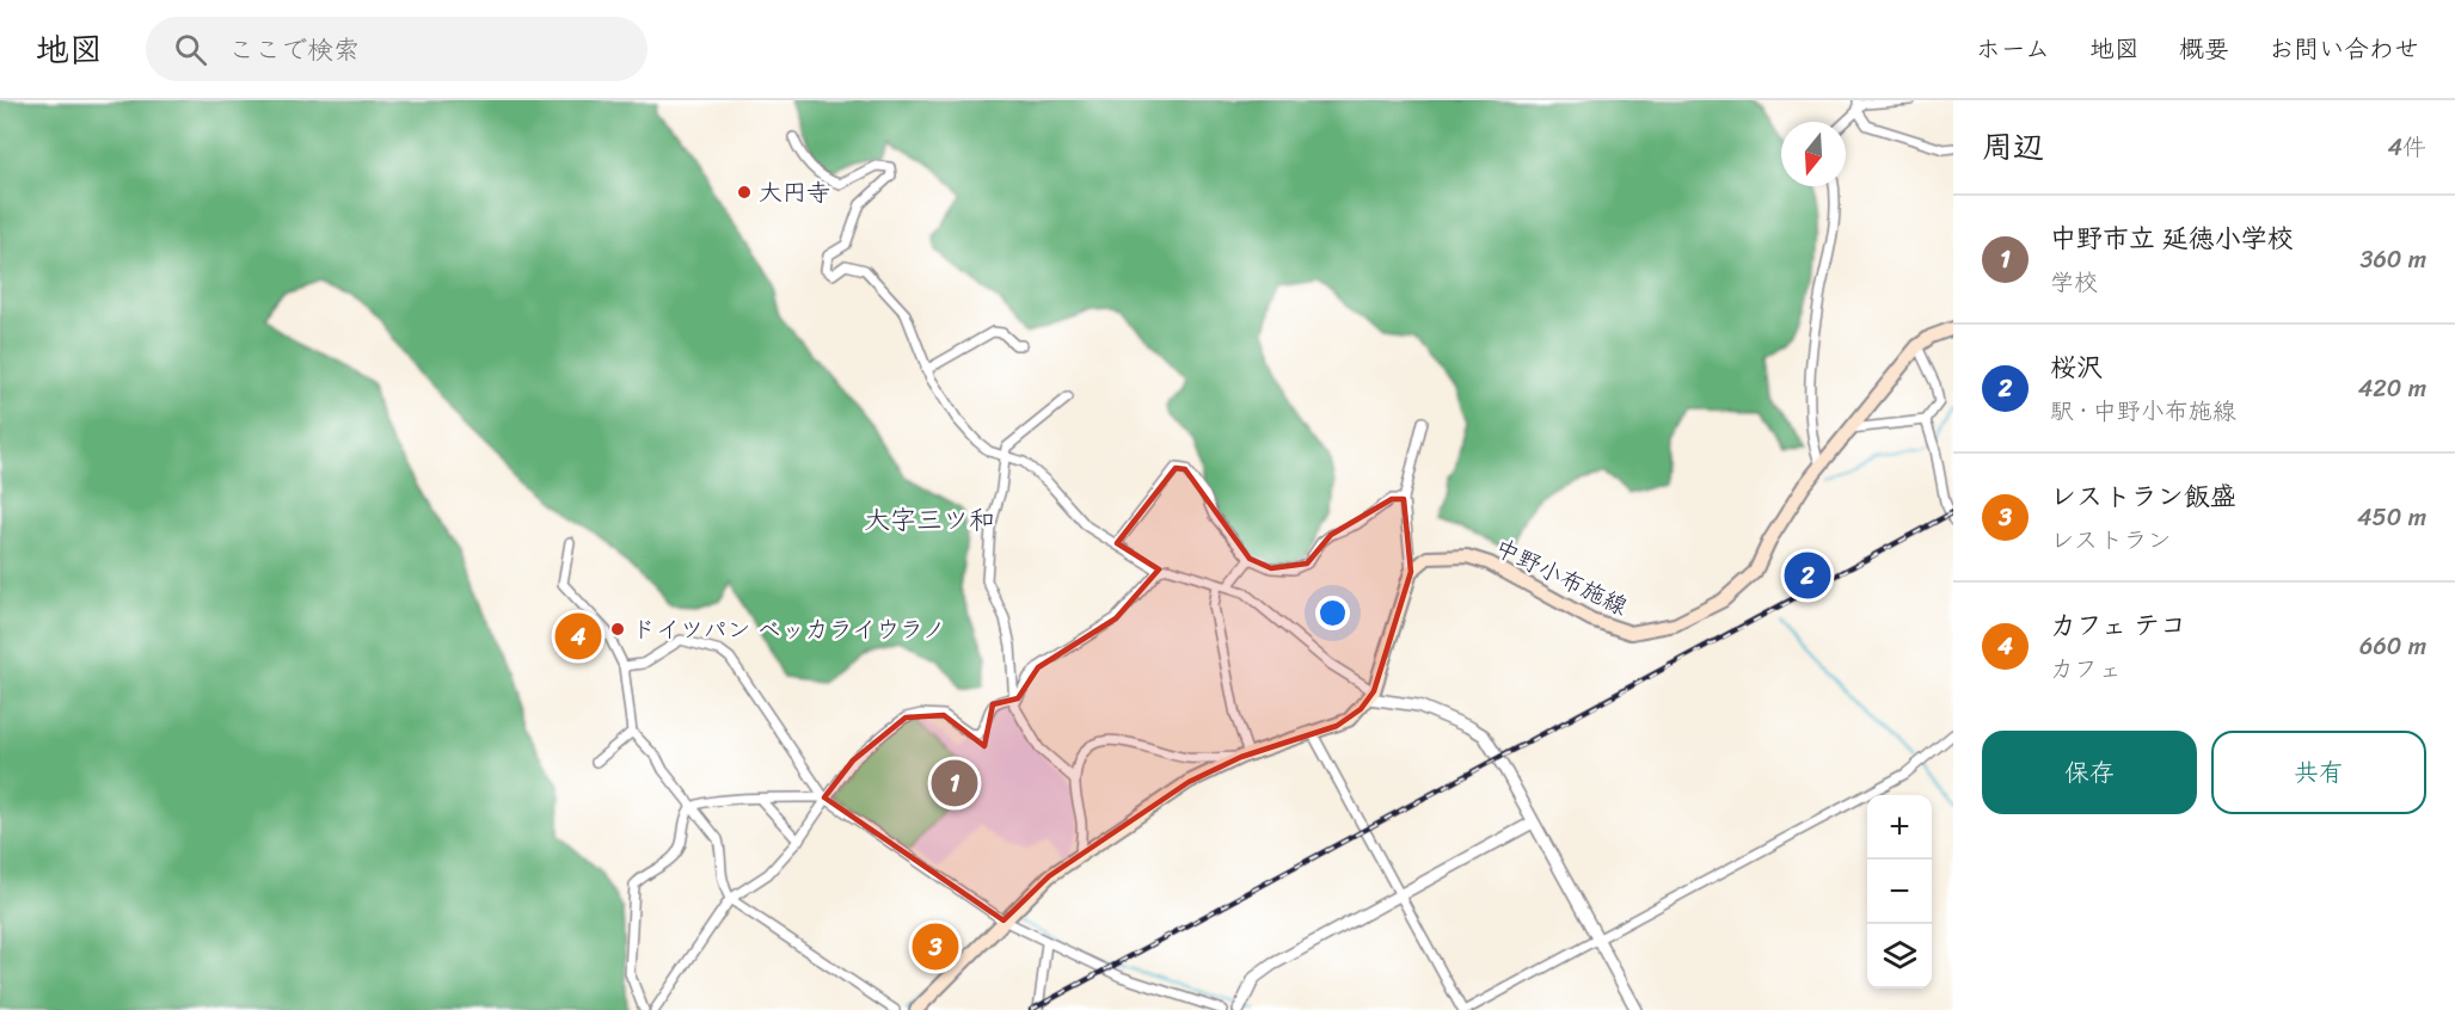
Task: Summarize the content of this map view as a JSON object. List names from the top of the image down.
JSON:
{
  "streets": {
    "main road": ["中野小布施線"]
  },
  "districts": ["大字三ツ和"],
  "places": ["大円寺", "ドイツパン ベッカライウラノ"],
  "north": "bottom",
  "page": {
    "header": "地図",
    "search": "ここで検索",
    "nav": [
      "ホーム",
      "地図",
      "概要",
      "お問い合わせ"
    ],
    "heading": ["周辺", "4件"],
    "list": [
      {
        "mark": "1",
        "name": "中野市立 延徳小学校",
        "note": "学校",
        "value": "360 m"
      },
      {
        "mark": "2",
        "name": "桜沢",
        "note": "駅 · 中野小布施線",
        "value": "420 m"
      },
      {
        "mark": "3",
        "name": "レストラン飯盛",
        "note": "レストラン",
        "value": "450 m"
      },
      {
        "mark": "4",
        "name": "カフェ テコ",
        "note": "カフェ",
        "value": "660 m"
      }
    ],
    "pins": [
      "2",
      "4",
      "1",
      "3"
    ],
    "buttons": ["保存", "共有"],
    "map_buttons": ["+", "−"]
  }
}
